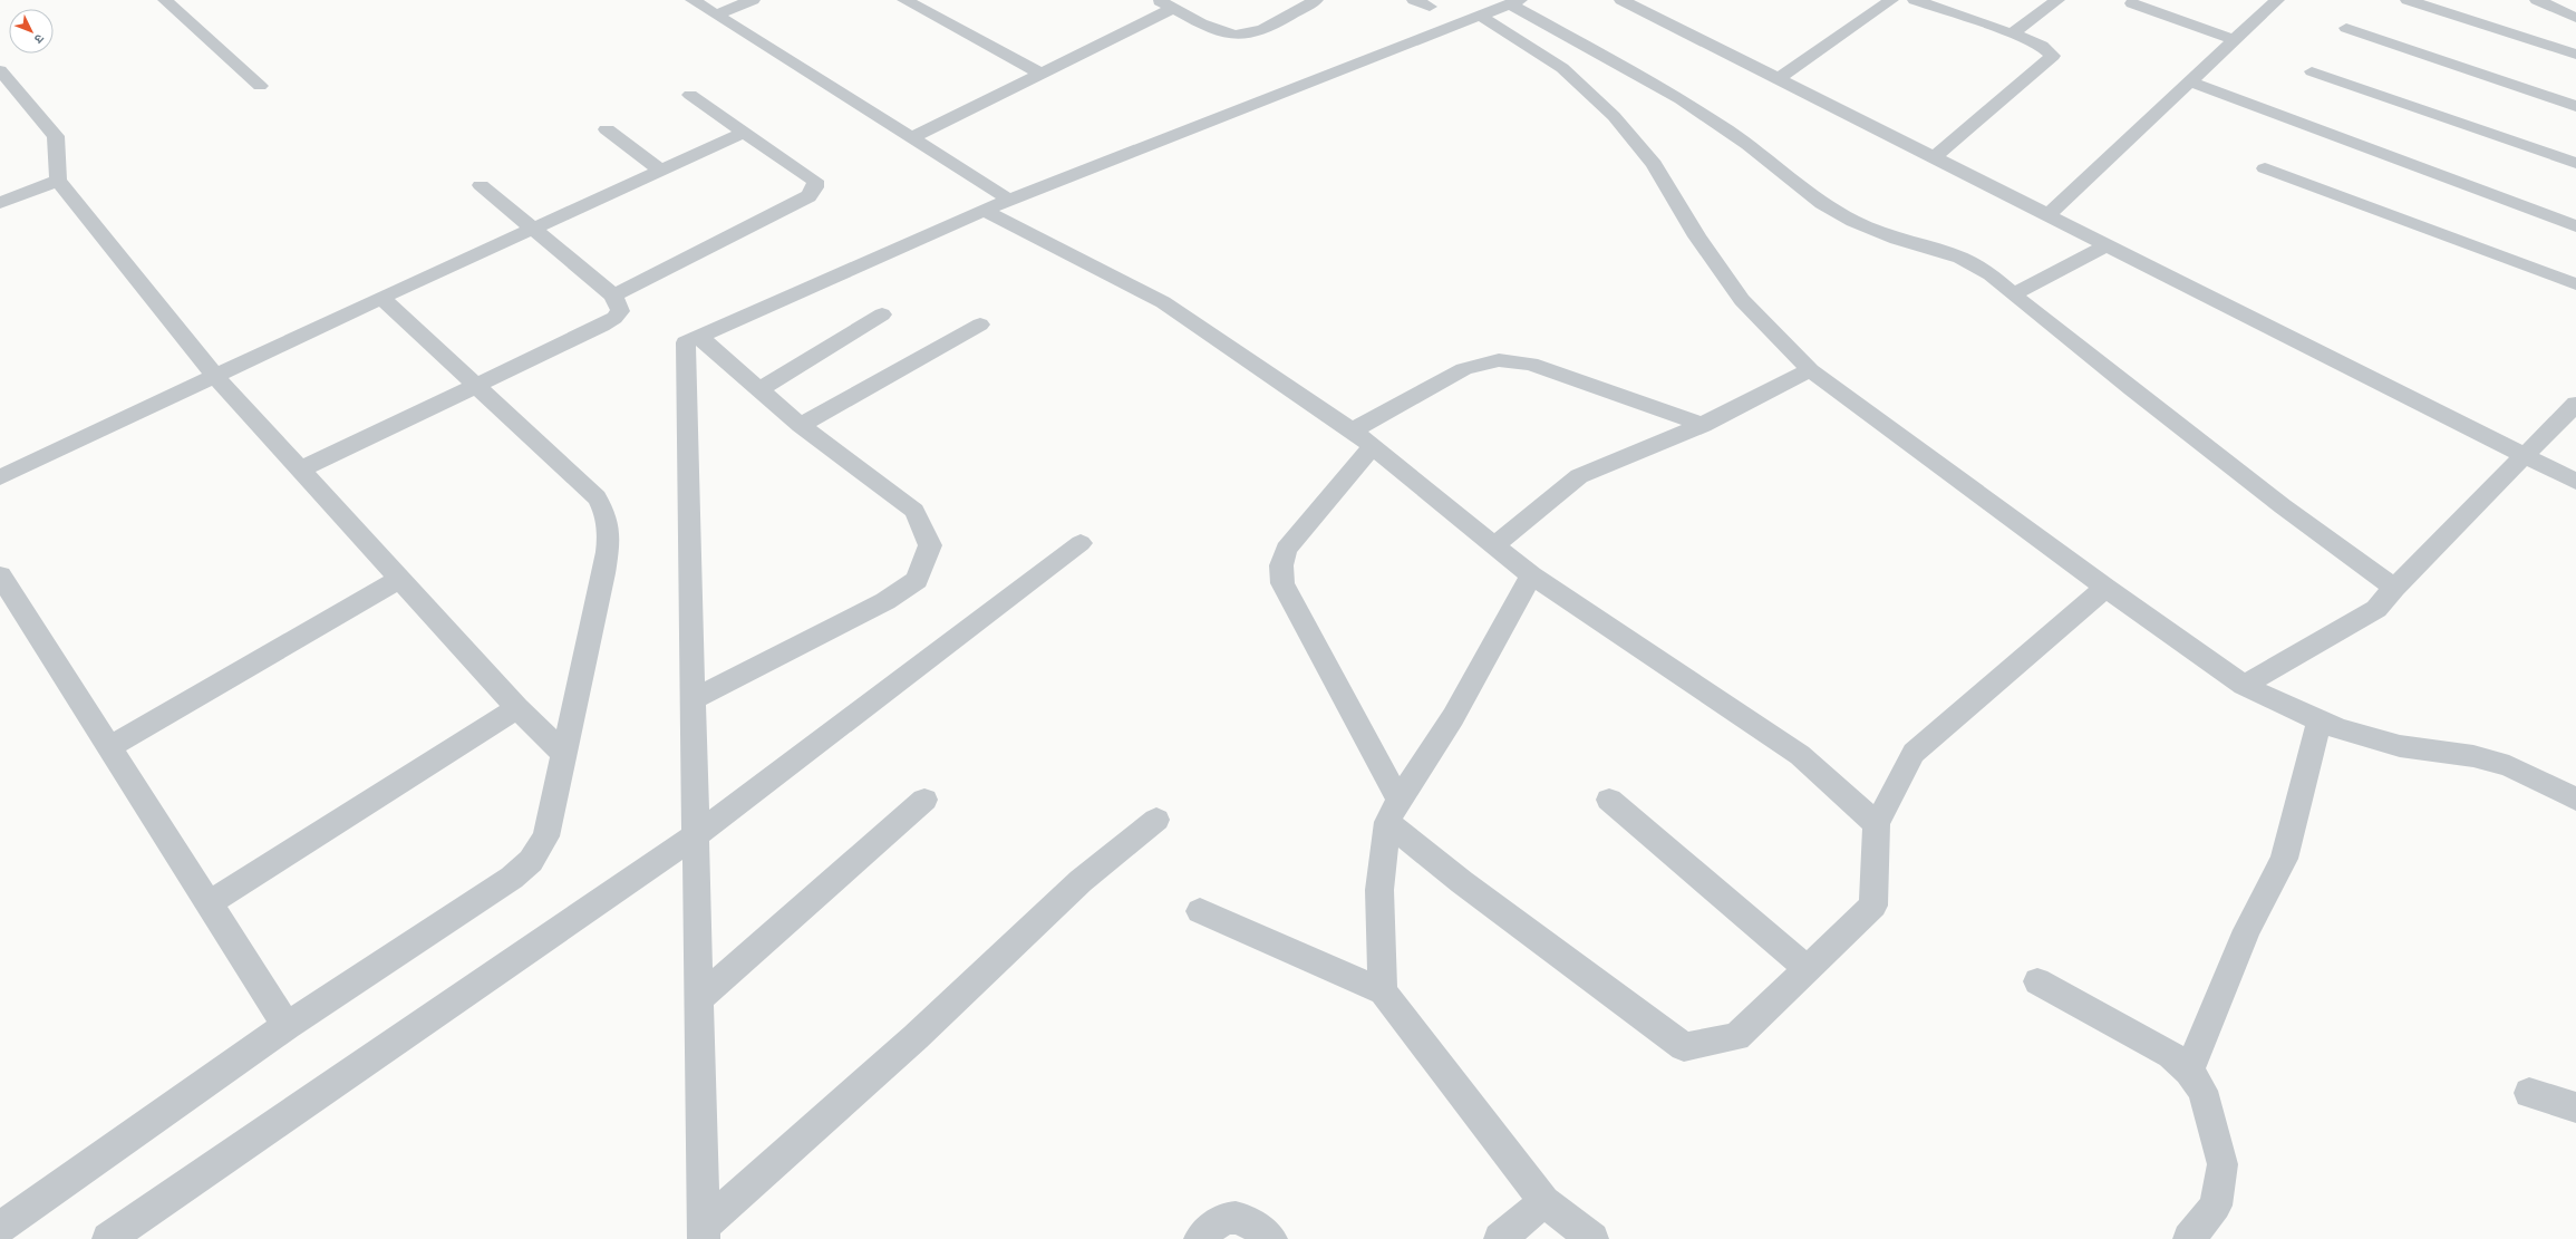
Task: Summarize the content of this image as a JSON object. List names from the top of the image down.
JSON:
{
  "north": "bottom right"
}
